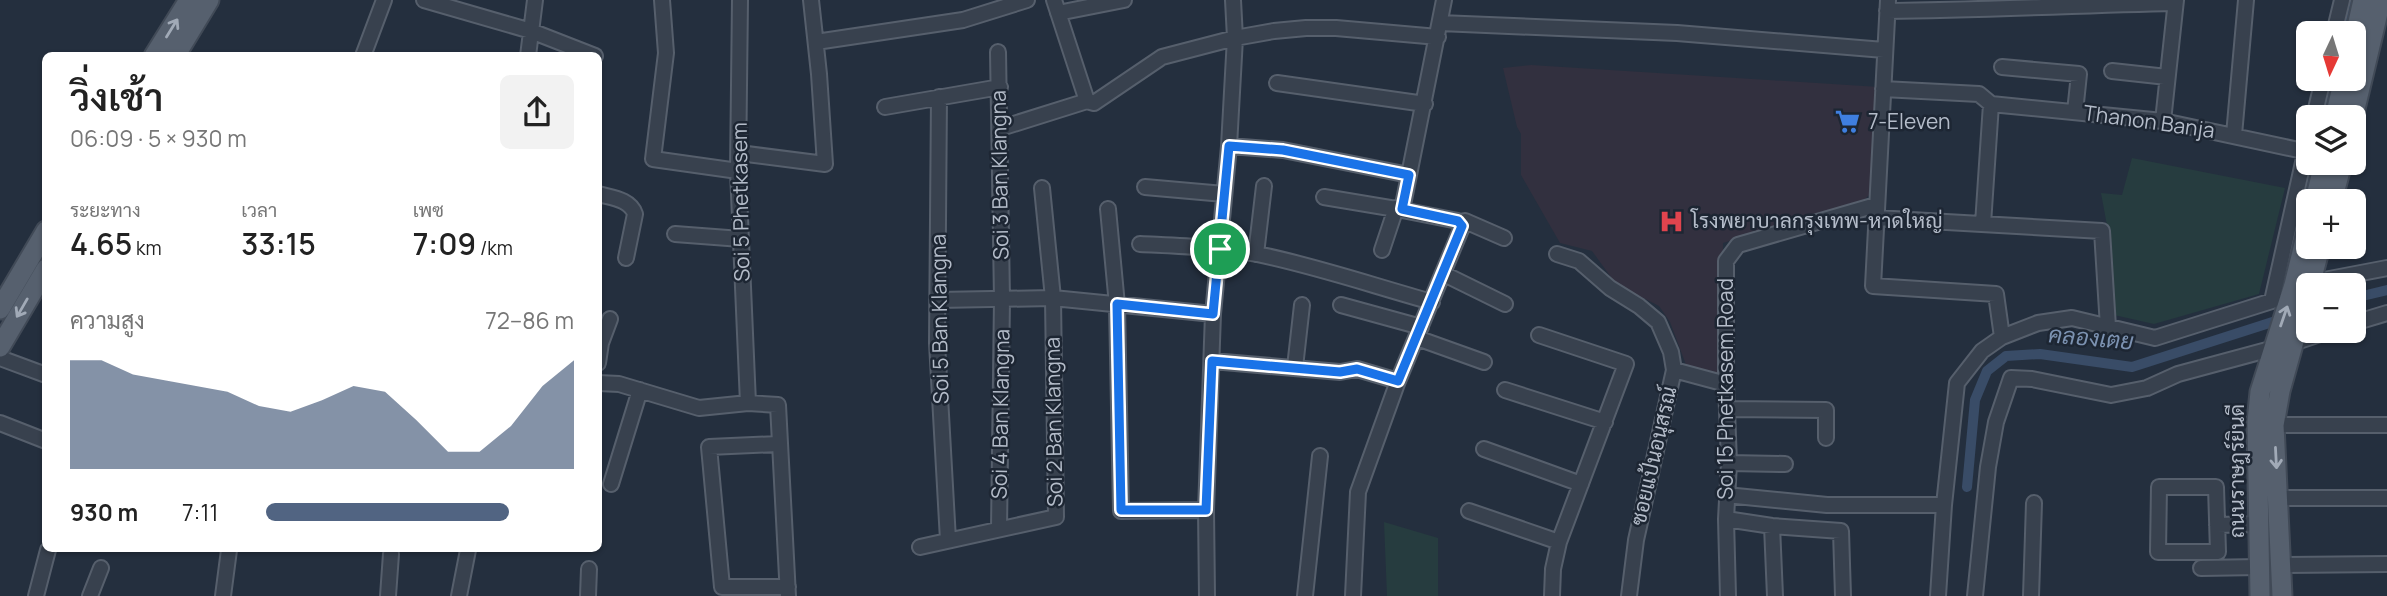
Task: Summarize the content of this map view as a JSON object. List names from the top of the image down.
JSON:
{
  "streets": {
    "main road": ["ถนนราษฎร์ยินดี"],
    "street": [
      "Thanon Banja",
      "Soi 3 Ban Klangna",
      "Soi 5 Phetkasem",
      "Soi 5 Ban Klangna",
      "Soi 15 Phetkasem Road",
      "Soi 4 Ban Klangna",
      "Soi 2 Ban Klangna",
      "ซอยแป้นอนุสรณ์"
    ]
  },
  "crossings": [
    ["Soi 3 Ban Klangna", "Soi 4 Ban Klangna"],
    ["Soi 5 Ban Klangna", "Soi 2 Ban Klangna"],
    ["Soi 15 Phetkasem Road", "ซอยแป้นอนุสรณ์"],
    ["Soi 4 Ban Klangna", "Soi 2 Ban Klangna"]
  ],
  "water": ["คลองเตย"],
  "places": {
    "supermarket": ["7-Eleven"],
    "hospital": ["โรงพยาบาลกรุงเทพ-หาดใหญ่"]
  },
  "north": "bottom",
  "page": {
    "map_buttons": ["+", "−"],
    "heading": ["วิ่งเช้า", "06:09 · 5 × 930 m"],
    "stats": [
      ["ระยะทาง", "4.65 km"],
      ["เวลา", "33:15"],
      ["เพซ", "7:09 /km"]
    ],
    "chart": ["ความสูง", "72–86 m"],
    "list": [
      {
        "name": "930 m",
        "note": "7:11"
      }
    ]
  }
}
